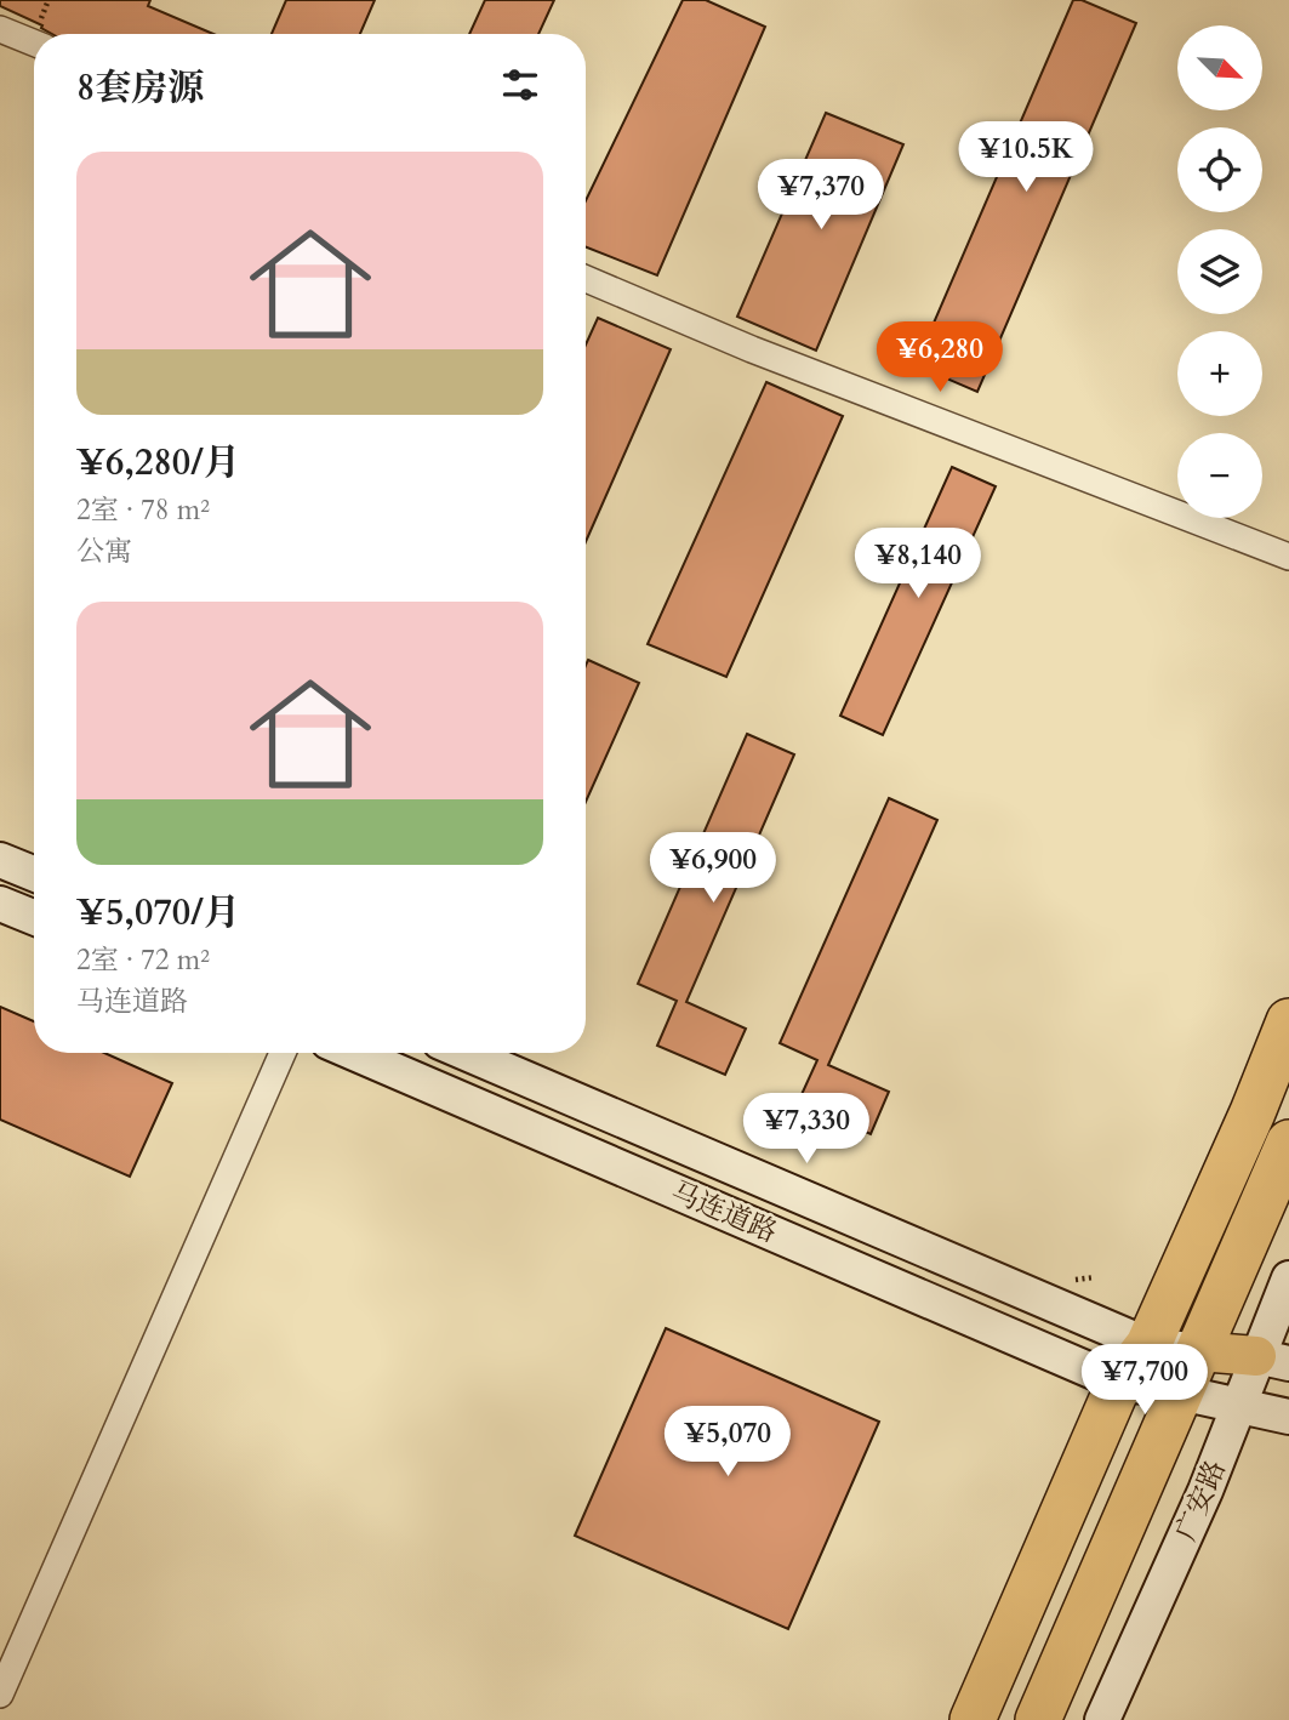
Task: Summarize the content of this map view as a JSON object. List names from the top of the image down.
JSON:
{
  "streets": {
    "main road": ["马连道路", "广安路"]
  },
  "crossings": [
    ["马连道路", "广安路"]
  ],
  "north": "bottom right",
  "page": {
    "map_buttons": ["+", "−"],
    "heading": "8套房源",
    "price": [
      "¥10.5K",
      "¥7,370",
      "¥6,280",
      "¥8,140",
      "¥6,900",
      "¥7,330",
      "¥7,700",
      "¥5,070"
    ],
    "list": [
      {
        "name": "¥6,280/月",
        "note": "2室 · 78 m² · 公寓"
      },
      {
        "name": "¥5,070/月",
        "note": "2室 · 72 m² · 马连道路"
      }
    ]
  }
}
